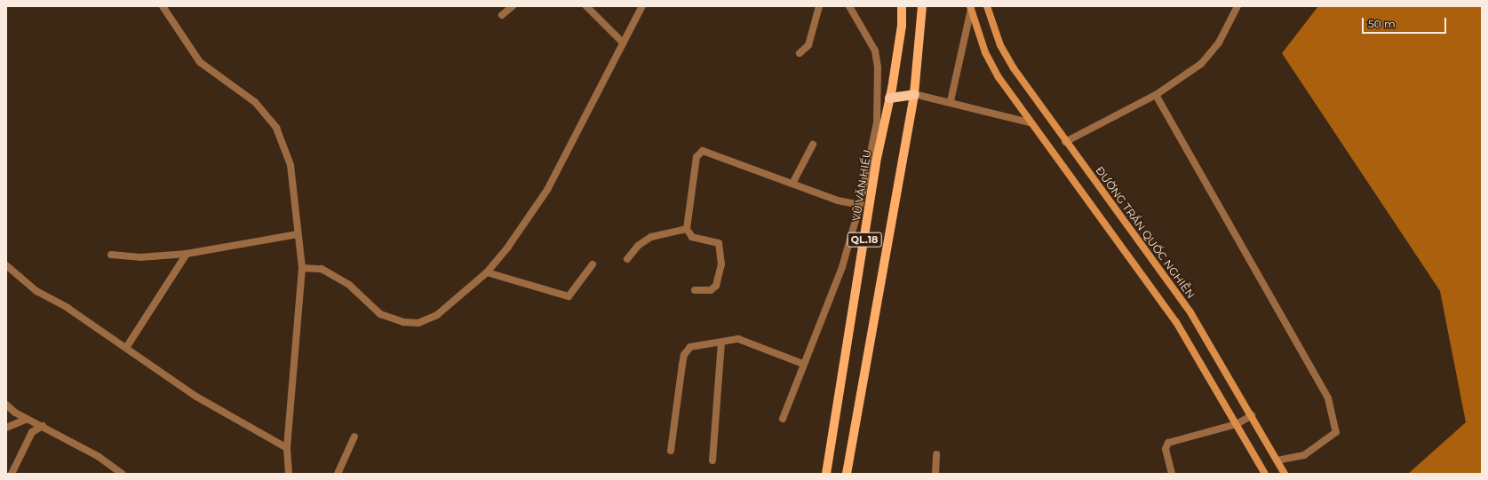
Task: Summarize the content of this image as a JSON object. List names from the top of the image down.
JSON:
{
  "streets": {
    "main road": ["VŨ VĂN HIẾU", "ĐƯỜNG TRẦN QUỐC NGHIỄN", "QL.18"]
  },
  "scale_bar": "50 m"
}
